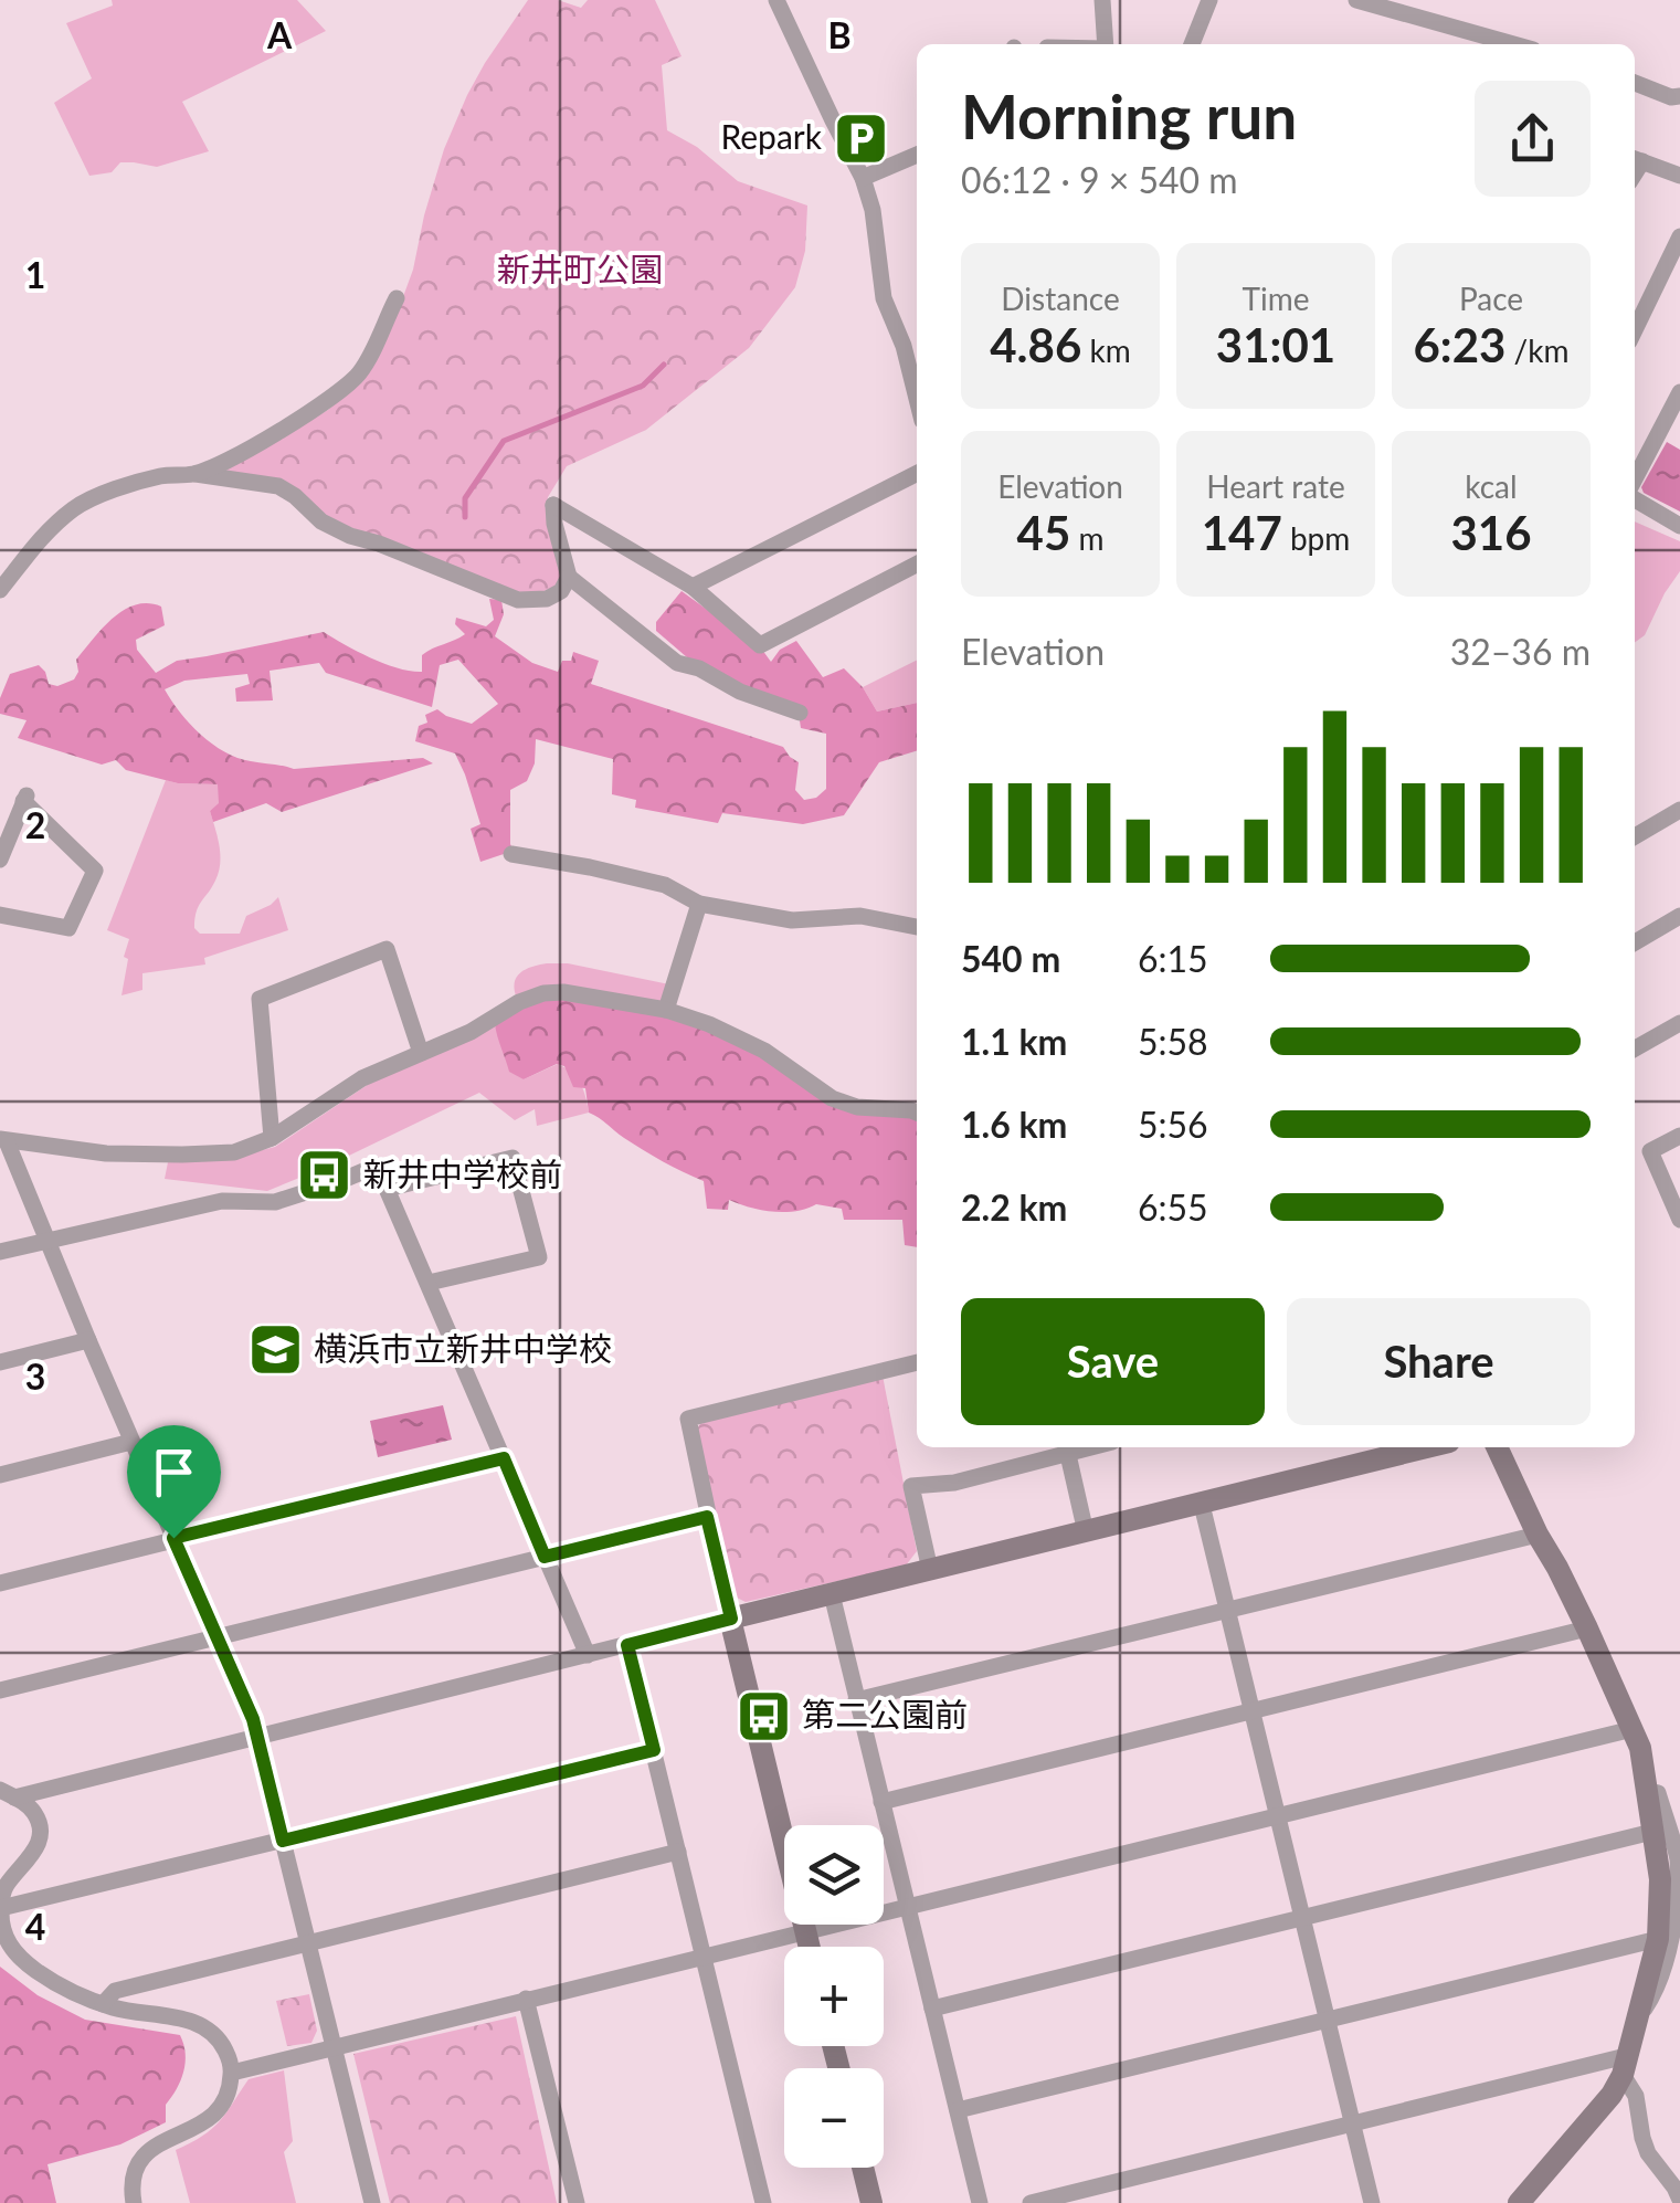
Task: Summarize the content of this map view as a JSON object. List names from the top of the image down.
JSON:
{
  "parks": ["新井町公園"],
  "places": {
    "parking": ["Repark"],
    "bus stop": ["新井中学校前", "第二公園前"],
    "school or university": ["横浜市立新井中学校"]
  },
  "page": {
    "heading": ["Morning run", "06:12 · 9 × 540 m"],
    "stats": [
      ["Distance", "4.86 km"],
      ["Time", "31:01"],
      ["Pace", "6:23 /km"],
      ["Elevation", "45 m"],
      ["Heart rate", "147 bpm"],
      ["kcal", "316"]
    ],
    "chart": ["Elevation", "32–36 m"],
    "list": [
      {
        "name": "540 m",
        "note": "6:15"
      },
      {
        "name": "1.1 km",
        "note": "5:58"
      },
      {
        "name": "1.6 km",
        "note": "5:56"
      },
      {
        "name": "2.2 km",
        "note": "6:55"
      }
    ],
    "buttons": ["Save", "Share"],
    "map_buttons": ["+", "−"]
  },
  "grid": {
    "columns": ["A", "B"],
    "rows": [
      "1",
      "2",
      "3",
      "4"
    ]
  }
}
